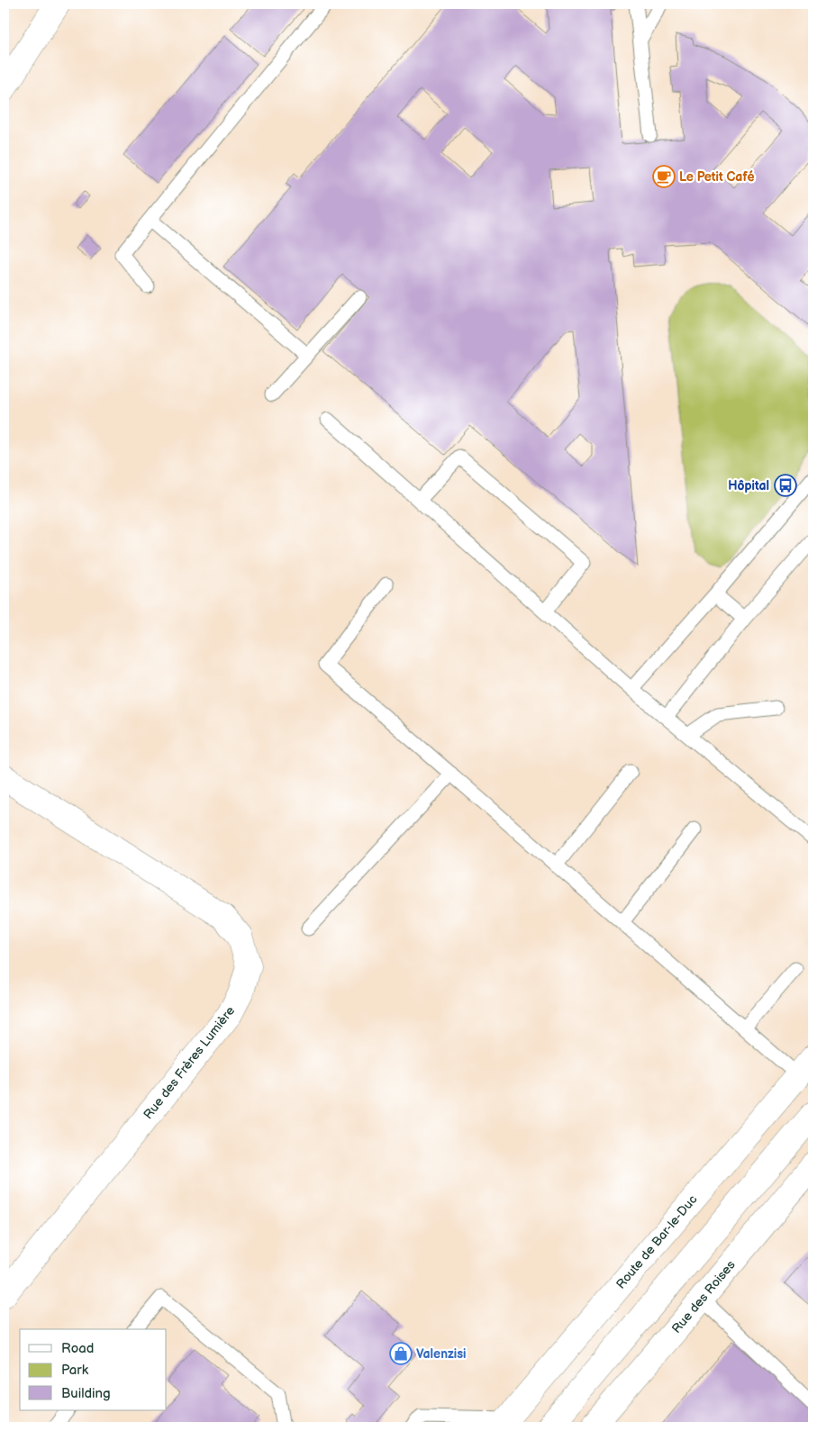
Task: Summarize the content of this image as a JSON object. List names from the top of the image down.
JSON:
{
  "streets": {
    "street": ["Rue des Frères Lumière", "Route de Bar-le-Duc", "Rue des Roises"]
  },
  "places": {
    "cafe": ["Le Petit Café"],
    "bus stop": ["Hôpital"],
    "shop": ["Valenzisi"]
  },
  "legend": ["Road", "Park", "Building"]
}
